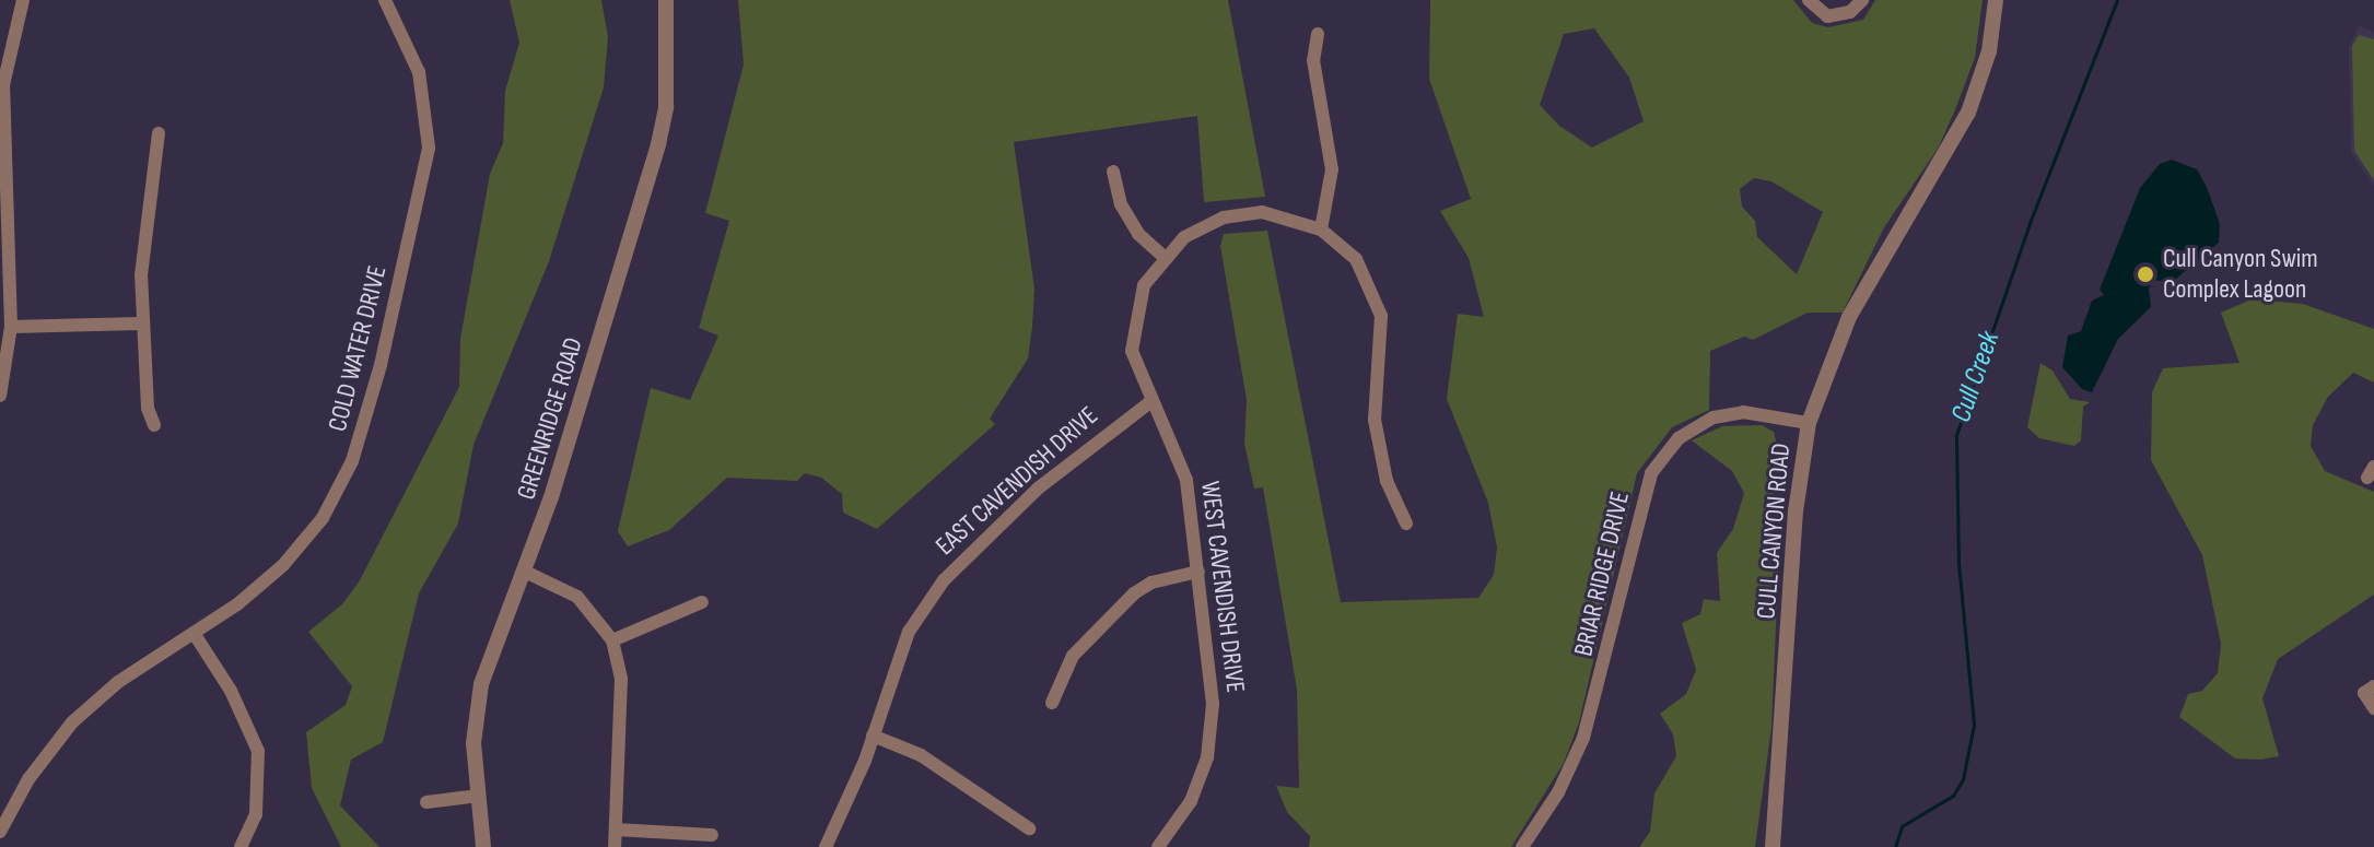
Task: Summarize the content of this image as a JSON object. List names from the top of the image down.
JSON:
{
  "streets": {
    "street": [
      "COLD WATER DRIVE",
      "GREENRIDGE ROAD",
      "EAST CAVENDISH DRIVE",
      "CULL CANYON ROAD",
      "BRIAR RIDGE DRIVE",
      "WEST CAVENDISH DRIVE"
    ]
  },
  "crossings": [
    ["EAST CAVENDISH DRIVE", "WEST CAVENDISH DRIVE"],
    ["CULL CANYON ROAD", "BRIAR RIDGE DRIVE"]
  ],
  "water": ["Cull Creek"],
  "places": ["Cull Canyon Swim Complex Lagoon"]
}
